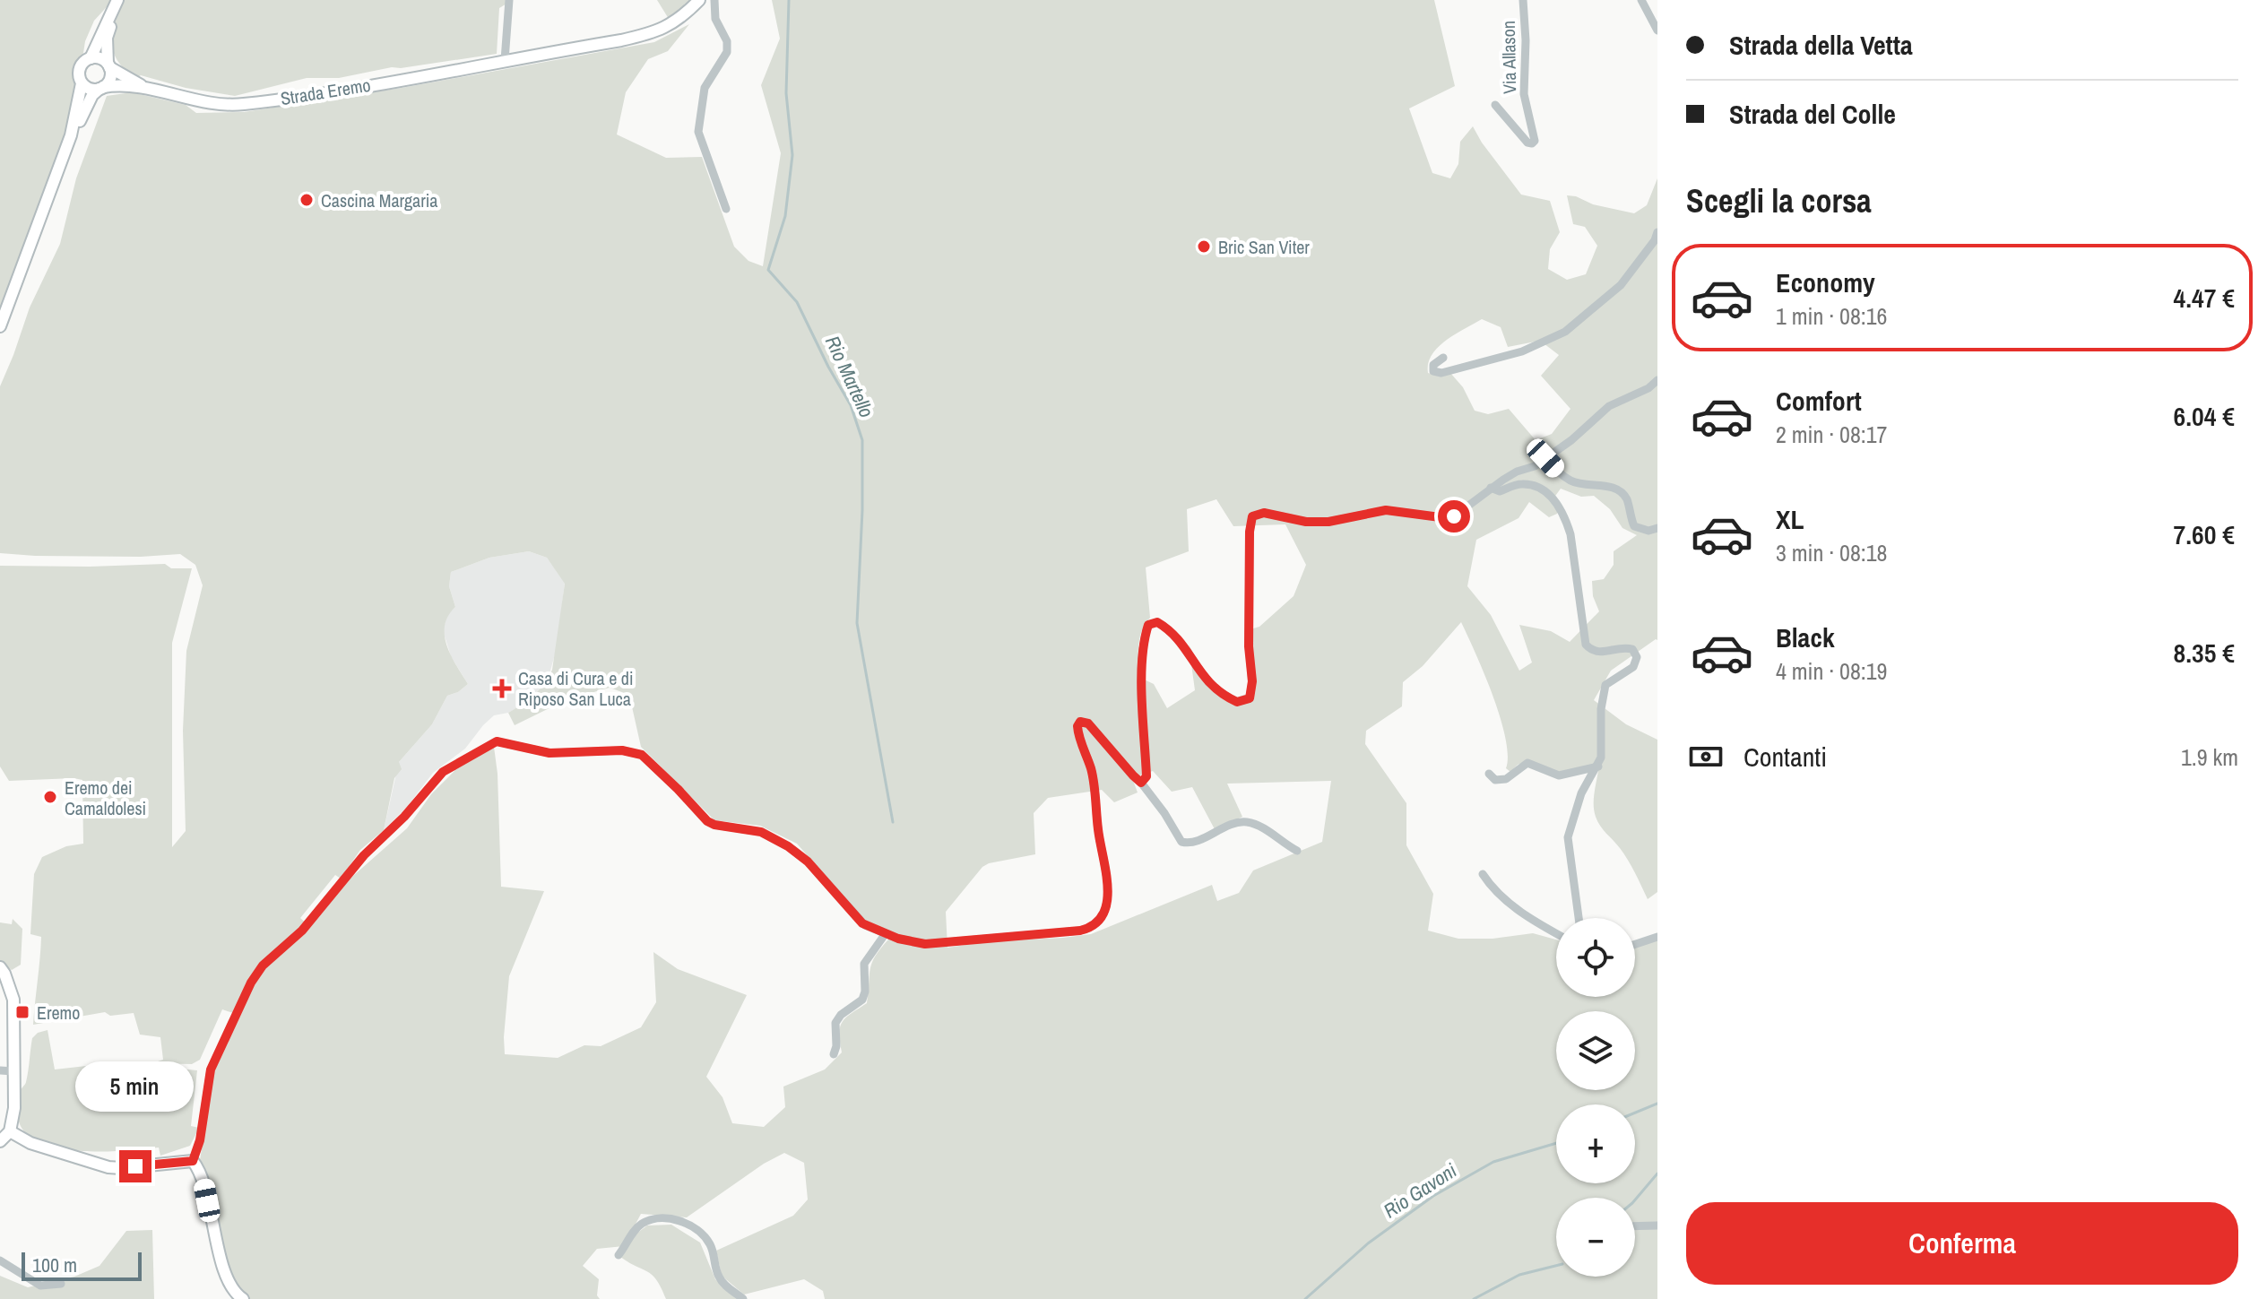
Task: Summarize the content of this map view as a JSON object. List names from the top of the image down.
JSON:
{
  "streets": {
    "main road": ["Strada Eremo"],
    "street": ["Via Allason"]
  },
  "water": ["Rio Martello", "Rio Gavoni"],
  "places": {
    "other": ["Cascina Margaria", "Bric San Viter", "Eremo dei Camaldolesi"],
    "health": ["Casa di Cura e di Riposo San Luca"],
    "transit": ["Eremo"]
  },
  "scale_bar": "100 m",
  "page": {
    "banner": ["Strada della Vetta", "Strada del Colle"],
    "heading": "Scegli la corsa",
    "list": [
      {
        "name": "Economy",
        "note": "1 min · 08:16",
        "value": "4.47 €"
      },
      {
        "name": "Comfort",
        "note": "2 min · 08:17",
        "value": "6.04 €"
      },
      {
        "name": "XL",
        "note": "3 min · 08:18",
        "value": "7.60 €"
      },
      {
        "name": "Black",
        "note": "4 min · 08:19",
        "value": "8.35 €"
      }
    ],
    "pay": ["Contanti", "1.9 km"],
    "map_buttons": ["+", "−"],
    "bubble": "5 min",
    "buttons": "Conferma",
    "scale": "100 m"
  }
}
